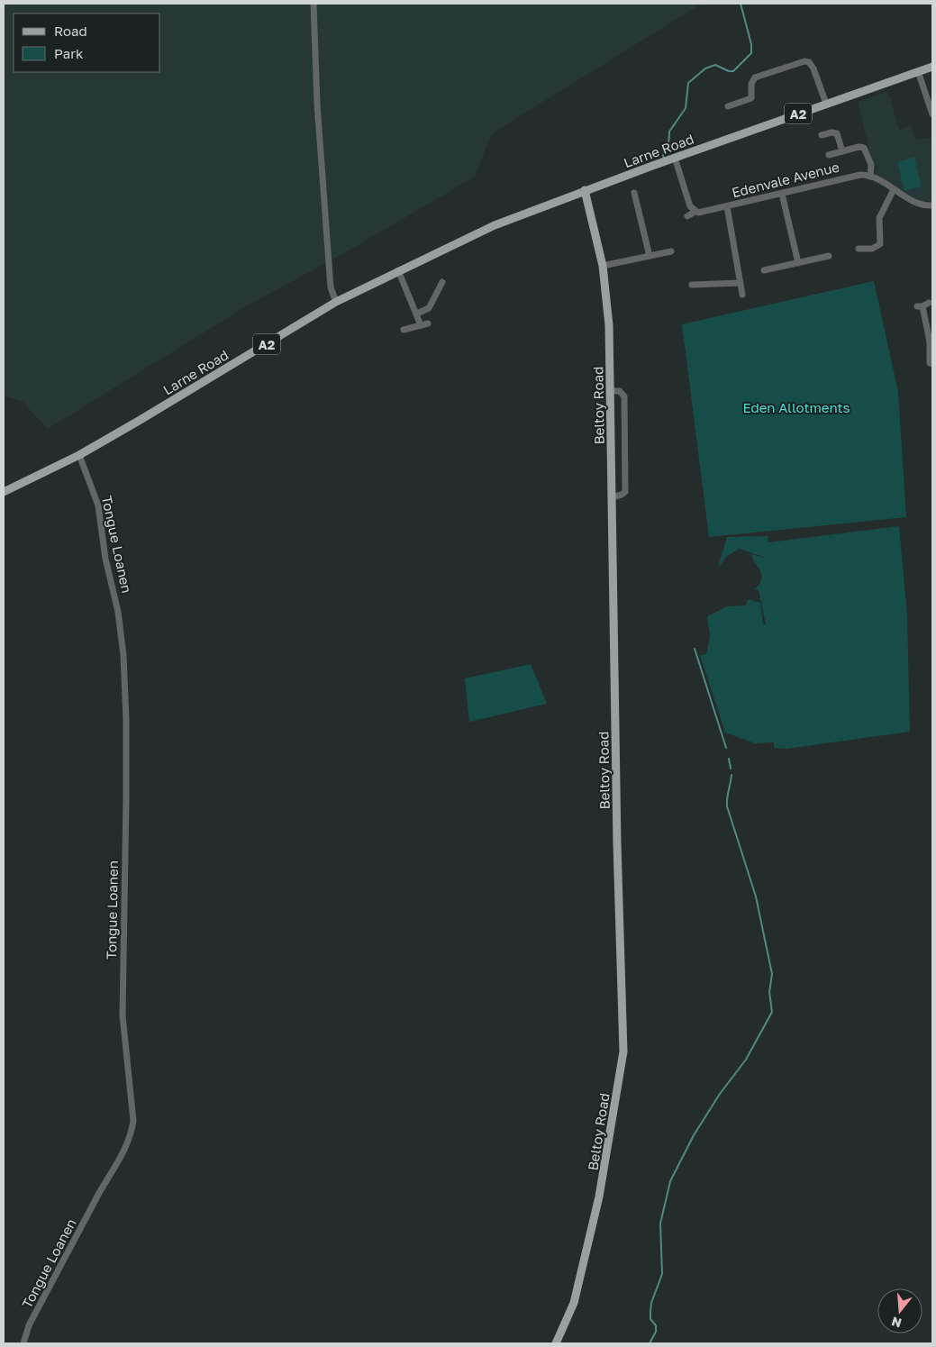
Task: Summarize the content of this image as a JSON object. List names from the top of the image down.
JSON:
{
  "streets": {
    "main road": ["A2", "Larne Road", "Beltoy Road"],
    "street": ["Edenvale Avenue", "Tongue Loanen"]
  },
  "crossings": [
    ["Larne Road", "Beltoy Road"],
    ["Larne Road", "Tongue Loanen"]
  ],
  "parks": ["Eden Allotments"],
  "legend": ["Road", "Park"],
  "north": "bottom"
}
